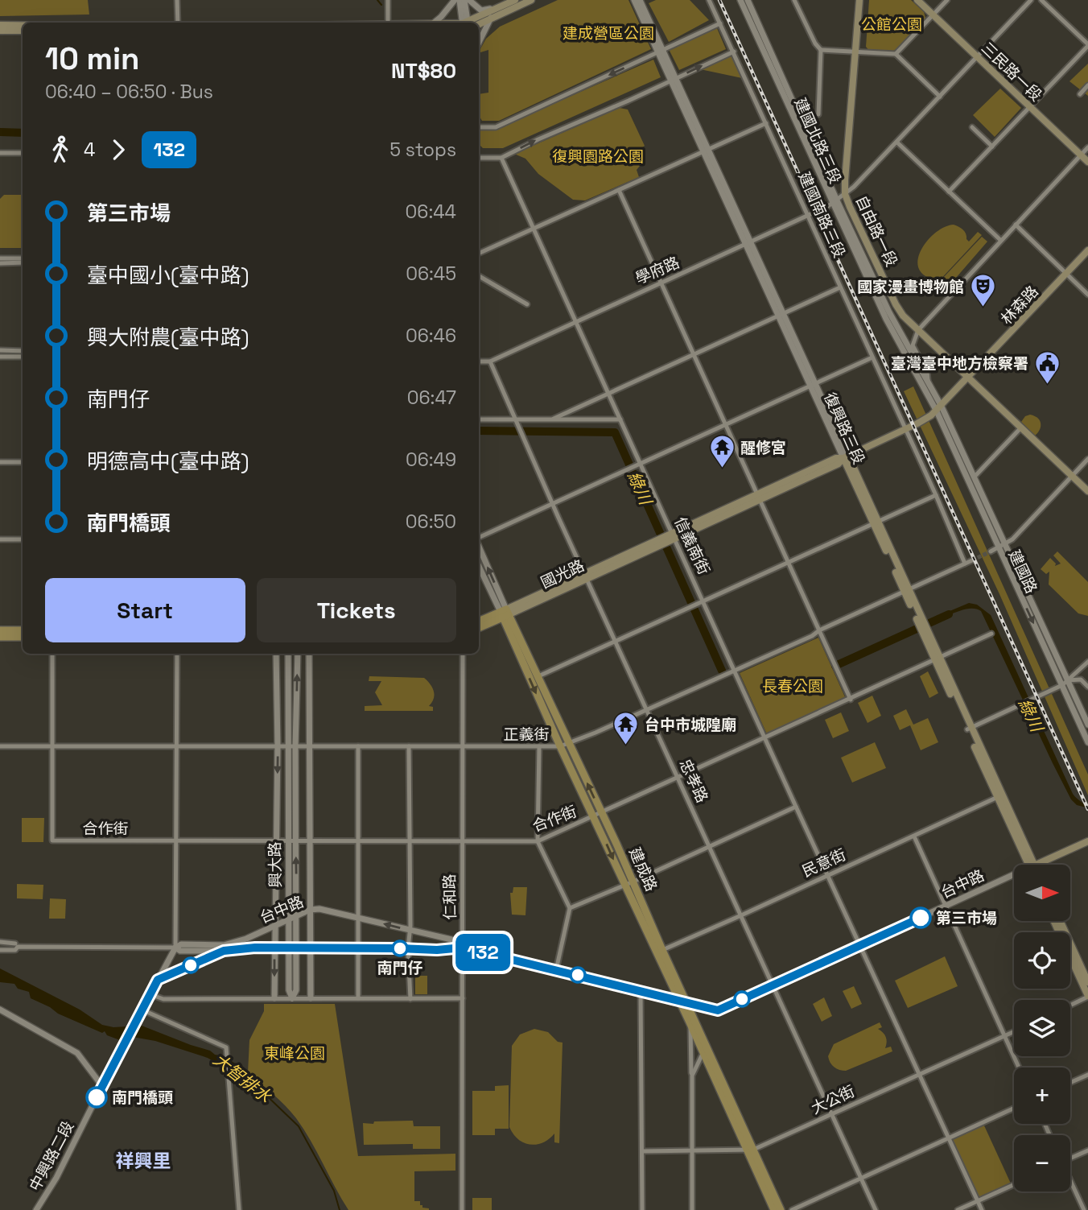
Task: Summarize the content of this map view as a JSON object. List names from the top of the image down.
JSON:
{
  "streets": {
    "main road": [
      "三民路一段",
      "自由路一段",
      "林森路",
      "復興路三段",
      "國光路",
      "建成路",
      "台中路"
    ],
    "street": [
      "建國北路三段",
      "建國南路三段",
      "學府路",
      "信義南街",
      "建國路",
      "正義街",
      "忠孝路",
      "合作街",
      "民意街",
      "興大路",
      "仁和路",
      "大公街",
      "中興路二段"
    ]
  },
  "crossings": [
    ["三民路一段", "學府路"],
    ["建國北路三段", "學府路"],
    ["建國北路三段", "建國路"],
    ["建國南路三段", "學府路"],
    ["建國南路三段", "正義街"],
    ["自由路一段", "學府路"],
    ["自由路一段", "林森路"],
    ["學府路", "復興路三段"],
    ["學府路", "信義南街"],
    ["學府路", "忠孝路"],
    ["復興路三段", "正義街"],
    ["復興路三段", "合作街"],
    ["復興路三段", "民意街"],
    ["信義南街", "國光路"],
    ["信義南街", "正義街"],
    ["信義南街", "合作街"],
    ["信義南街", "民意街"],
    ["信義南街", "台中路"],
    ["信義南街", "大公街"],
    ["國光路", "忠孝路"],
    ["國光路", "建成路"],
    ["正義街", "忠孝路"],
    ["正義街", "合作街"],
    ["正義街", "興大路"],
    ["正義街", "建成路"],
    ["正義街", "仁和路"],
    ["忠孝路", "合作街"],
    ["忠孝路", "民意街"],
    ["忠孝路", "台中路"],
    ["忠孝路", "大公街"],
    ["合作街", "興大路"],
    ["合作街", "建成路"],
    ["合作街", "仁和路"],
    ["民意街", "建成路"],
    ["興大路", "台中路"],
    ["建成路", "台中路"],
    ["建成路", "大公街"],
    ["台中路", "仁和路"]
  ],
  "districts": ["祥興里"],
  "water": ["綠川", "大智排水"],
  "parks": [
    "公館公園",
    "建成營區公園",
    "復興園路公園",
    "長春公園",
    "東峰公園"
  ],
  "places": {
    "theatre": ["國家漫畫博物館"],
    "public building": ["臺灣臺中地方檢察署"],
    "temple": ["醒修宮", "台中市城隍廟"],
    "other": ["第三市場", "南門仔", "南門橋頭"]
  },
  "lines": ["bus line 132"],
  "north": "right",
  "page": {
    "on_map": "132",
    "heading": ["10 min", "06:40 – 06:50 · Bus", "NT$80"],
    "legs": ["4", "132", "5 stops"],
    "list": [
      {
        "name": "第三市場",
        "value": "06:44"
      },
      {
        "name": "臺中國小(臺中路)",
        "value": "06:45"
      },
      {
        "name": "興大附農(臺中路)",
        "value": "06:46"
      },
      {
        "name": "南門仔",
        "value": "06:47"
      },
      {
        "name": "明德高中(臺中路)",
        "value": "06:49"
      },
      {
        "name": "南門橋頭",
        "value": "06:50"
      }
    ],
    "buttons": ["Start", "Tickets"],
    "map_buttons": ["+", "−"]
  }
}
